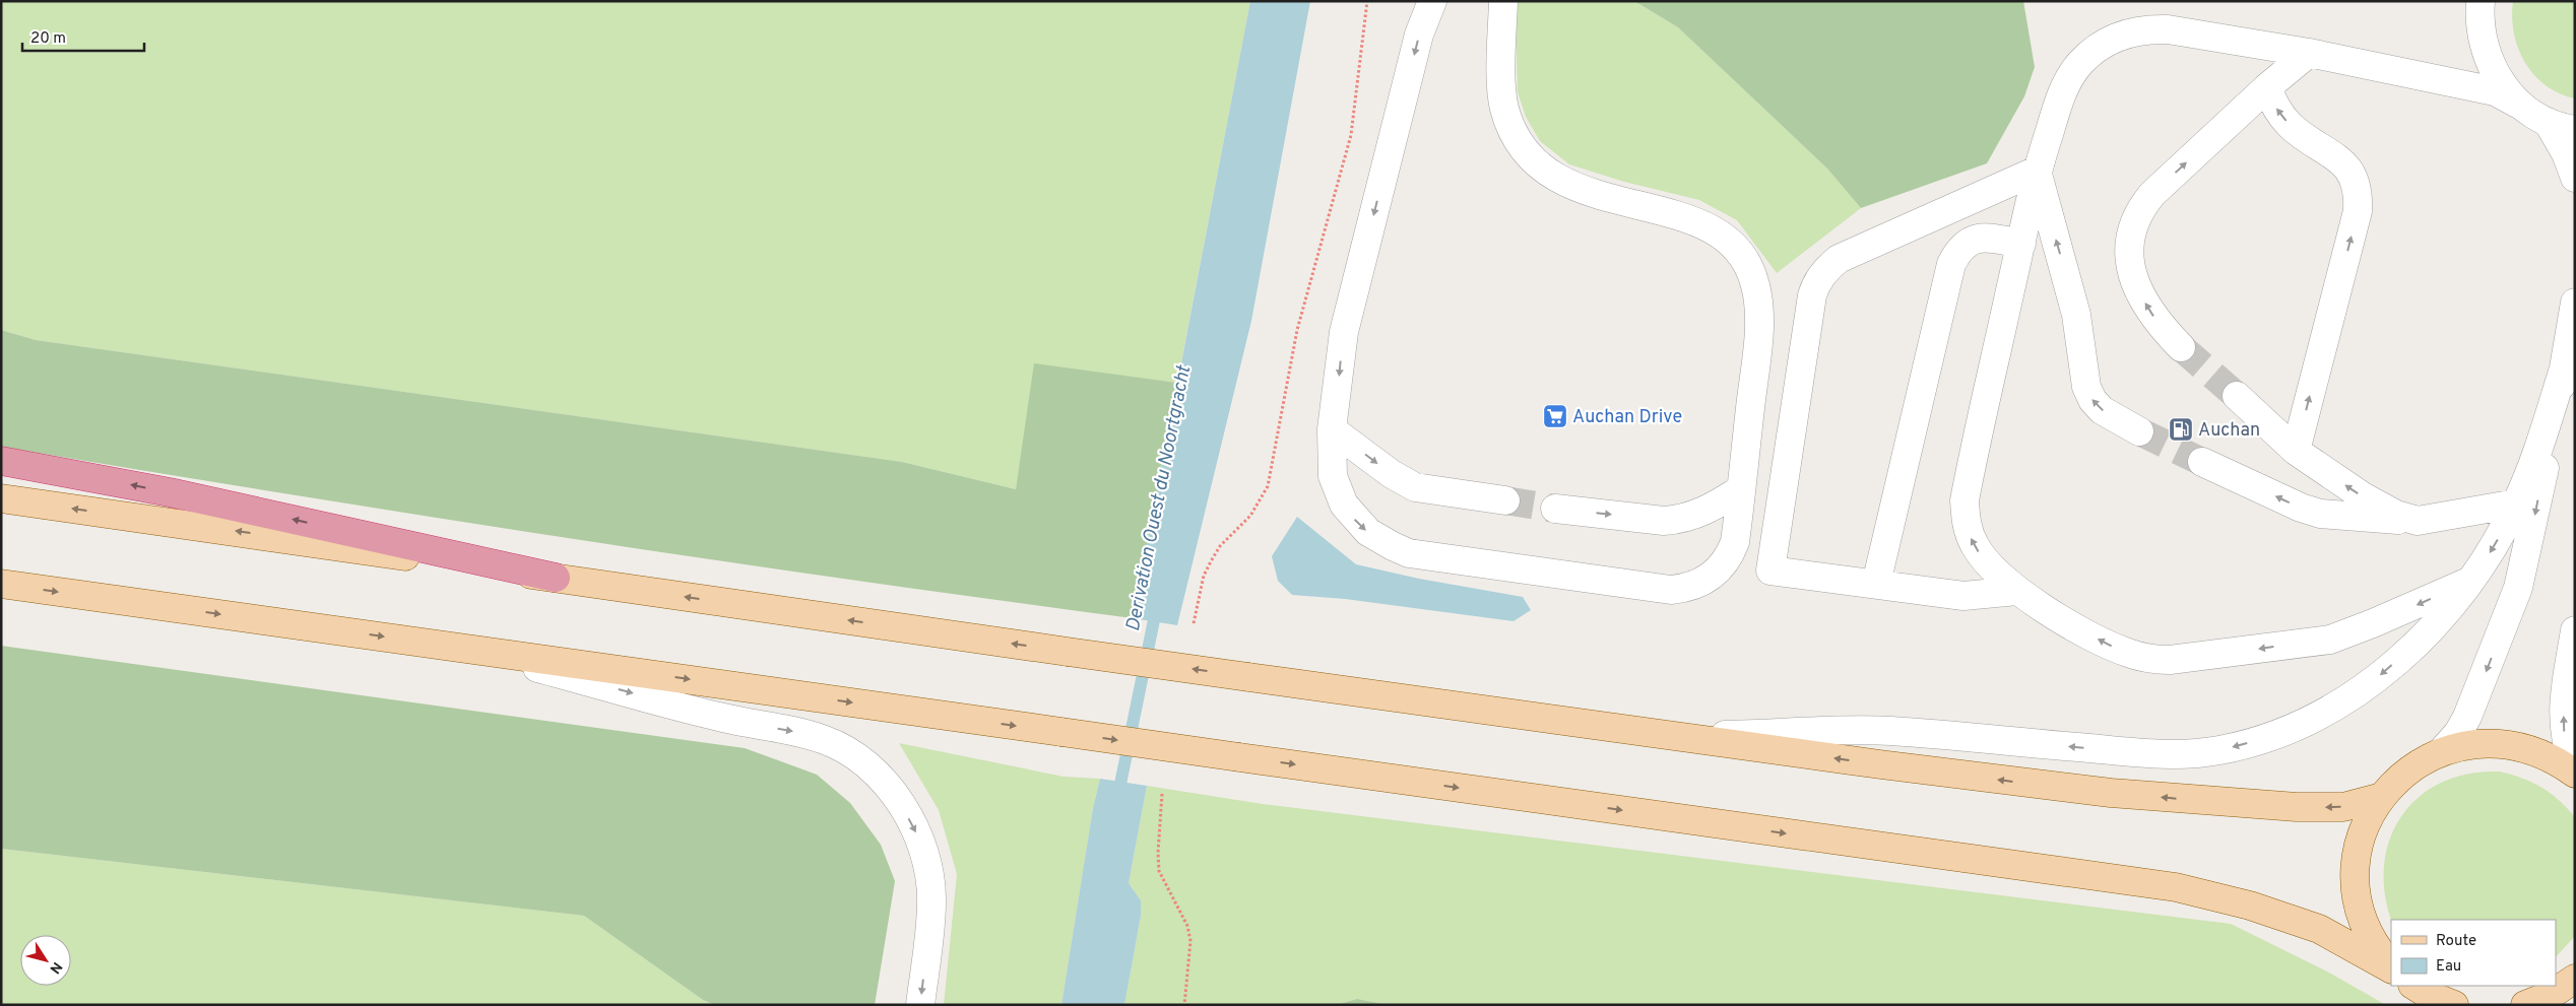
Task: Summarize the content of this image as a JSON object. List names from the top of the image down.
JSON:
{
  "water": ["Derivation Ouest du Noortgracht"],
  "places": {
    "supermarket": ["Auchan Drive"],
    "fuel station": ["Auchan"]
  },
  "legend": ["Route", "Eau"],
  "scale_bar": "20 m",
  "north": "bottom right"
}
